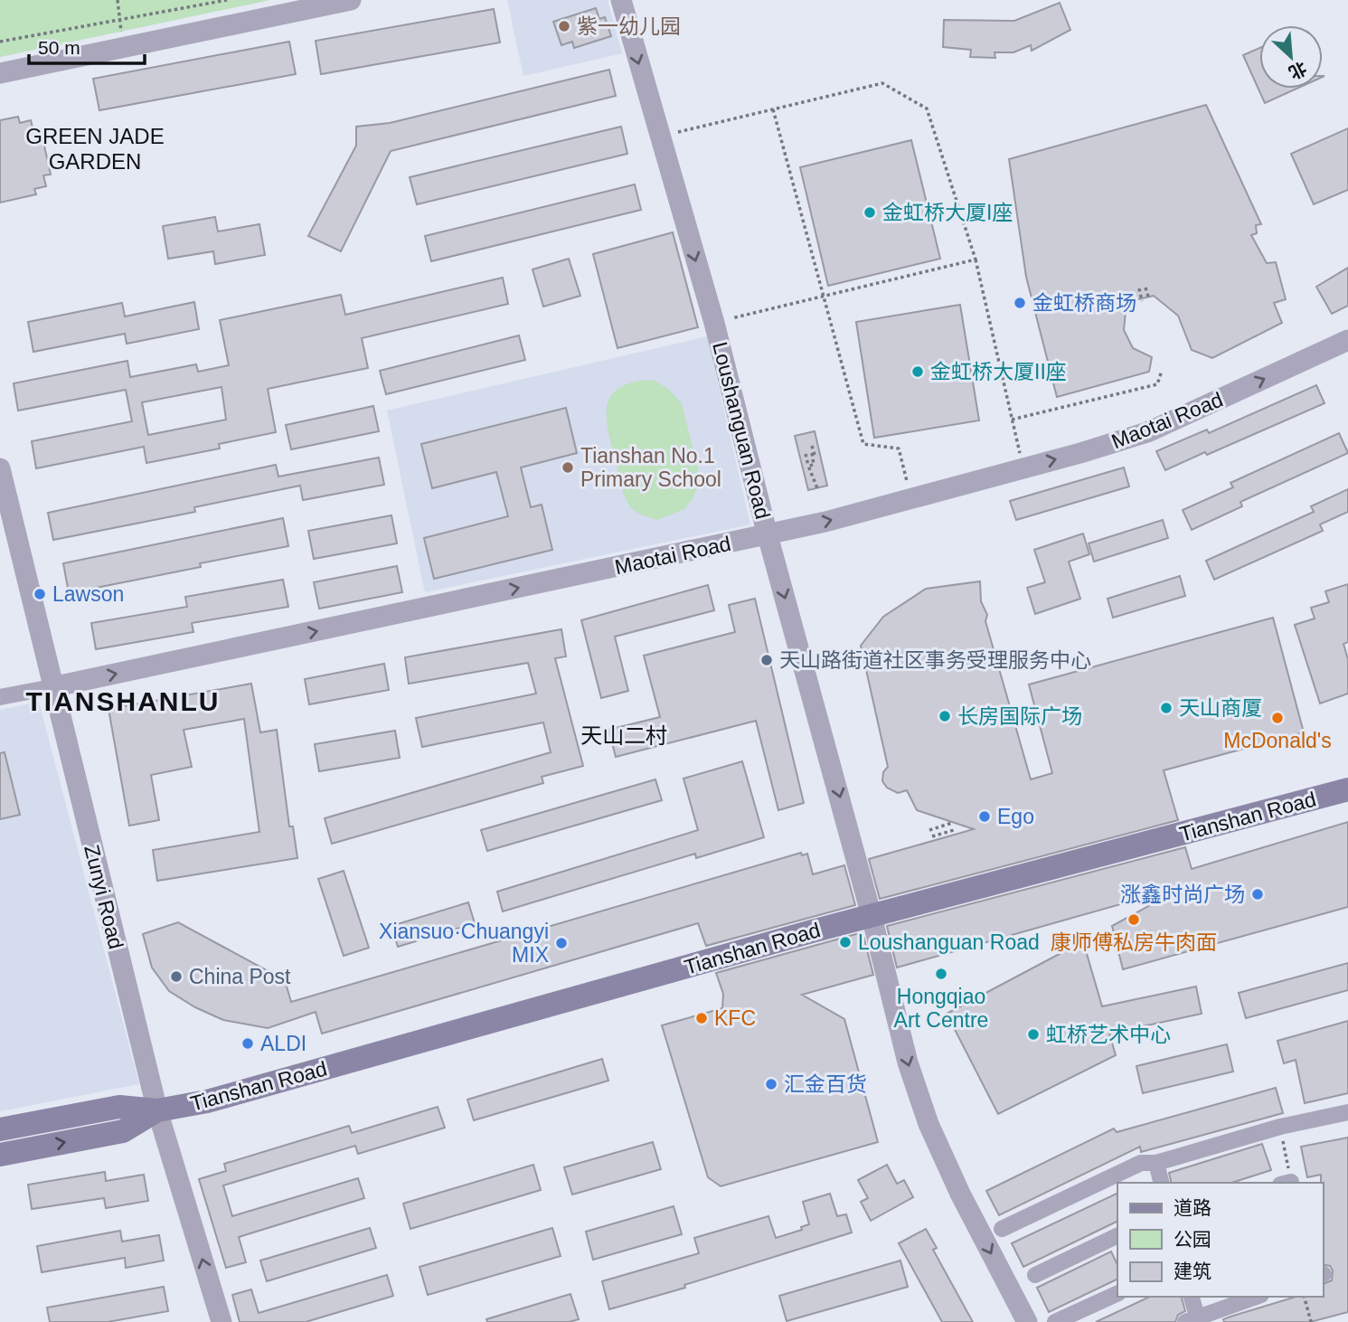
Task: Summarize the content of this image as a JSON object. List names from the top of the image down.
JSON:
{
  "streets": {
    "main road": ["Tianshan Road"],
    "street": ["Maotai Road", "Loushanguan Road", "Zunyi Road"]
  },
  "crossings": [
    ["Maotai Road", "Loushanguan Road"],
    ["Maotai Road", "Zunyi Road"],
    ["Loushanguan Road", "Tianshan Road"],
    ["Tianshan Road", "Zunyi Road"]
  ],
  "one_way": ["Maotai Road", "Loushanguan Road"],
  "districts": ["GREEN JADE GARDEN", "TIANSHANLU", "天山二村"],
  "places": [
    "紫一幼儿园",
    "金虹桥大厦I座",
    "金虹桥商场",
    "金虹桥大厦II座",
    "Tianshan No.1 Primary School",
    "Lawson",
    "天山路街道社区事务受理服务中心",
    "天山商厦",
    "长房国际广场",
    "McDonald's",
    "Ego",
    "涨鑫时尚广场",
    "康师傅私房牛肉面",
    "Loushanguan Road",
    "Xiansuo·Chuangyi MIX",
    "Hongqiao Art Centre",
    "China Post",
    "KFC",
    "虹桥艺术中心",
    "ALDI",
    "汇金百货"
  ],
  "legend": ["道路", "公园", "建筑"],
  "scale_bar": "50 m",
  "north": "bottom right"
}
